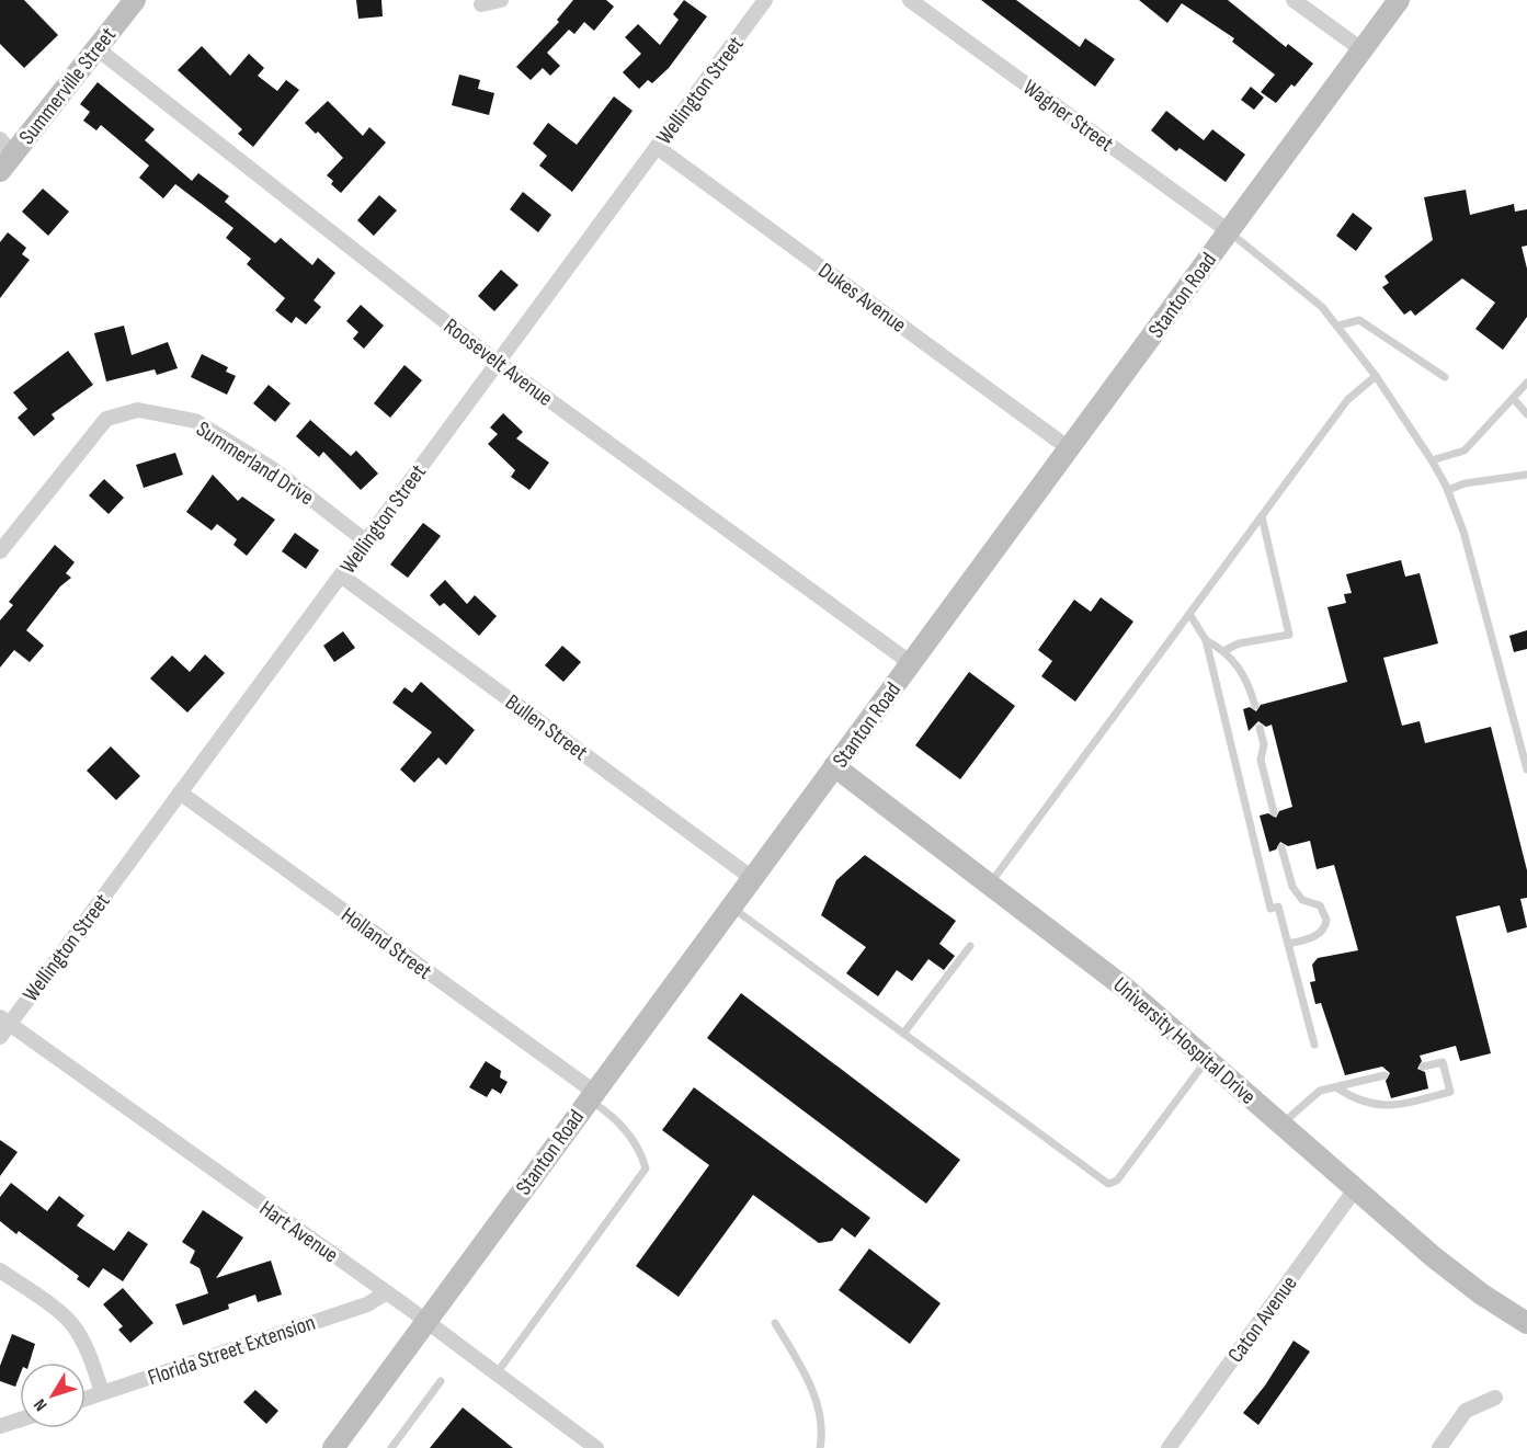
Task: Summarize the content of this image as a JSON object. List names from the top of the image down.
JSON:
{
  "streets": {
    "street": [
      "Summerville Street",
      "Wellington Street",
      "Wagner Street",
      "Stanton Road",
      "Dukes Avenue",
      "Roosevelt Avenue",
      "Summerland Drive",
      "Bullen Street",
      "Holland Street",
      "University Hospital Drive",
      "Hart Avenue",
      "Caton Avenue",
      "Florida Street Extension"
    ]
  },
  "crossings": [
    ["Summerville Street", "Roosevelt Avenue"],
    ["Wellington Street", "Dukes Avenue"],
    ["Wellington Street", "Roosevelt Avenue"],
    ["Wellington Street", "Summerland Drive"],
    ["Wellington Street", "Bullen Street"],
    ["Wellington Street", "Holland Street"],
    ["Wellington Street", "Hart Avenue"],
    ["Wagner Street", "Stanton Road"],
    ["Stanton Road", "Dukes Avenue"],
    ["Stanton Road", "Roosevelt Avenue"],
    ["Stanton Road", "Bullen Street"],
    ["Stanton Road", "Holland Street"],
    ["Stanton Road", "University Hospital Drive"],
    ["Stanton Road", "Hart Avenue"],
    ["University Hospital Drive", "Caton Avenue"],
    ["Hart Avenue", "Florida Street Extension"]
  ],
  "north": "bottom left"
}
